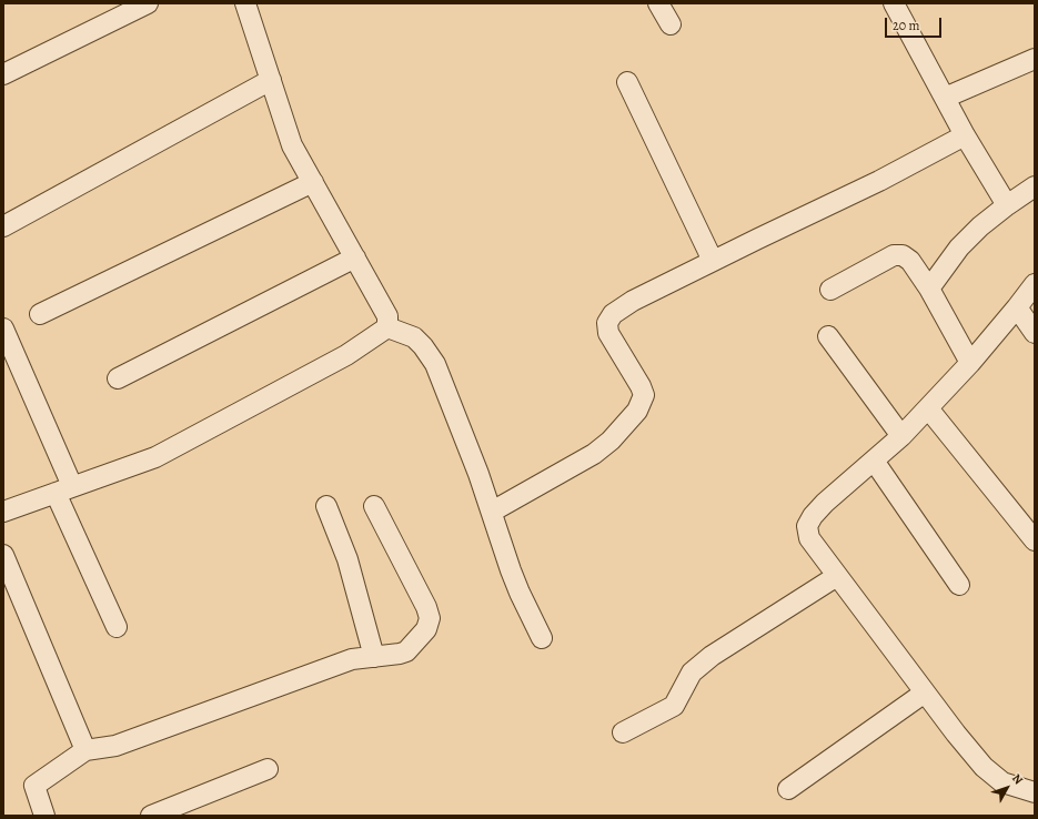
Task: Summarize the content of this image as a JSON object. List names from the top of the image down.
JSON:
{
  "scale_bar": "20 m",
  "north": "top right"
}
